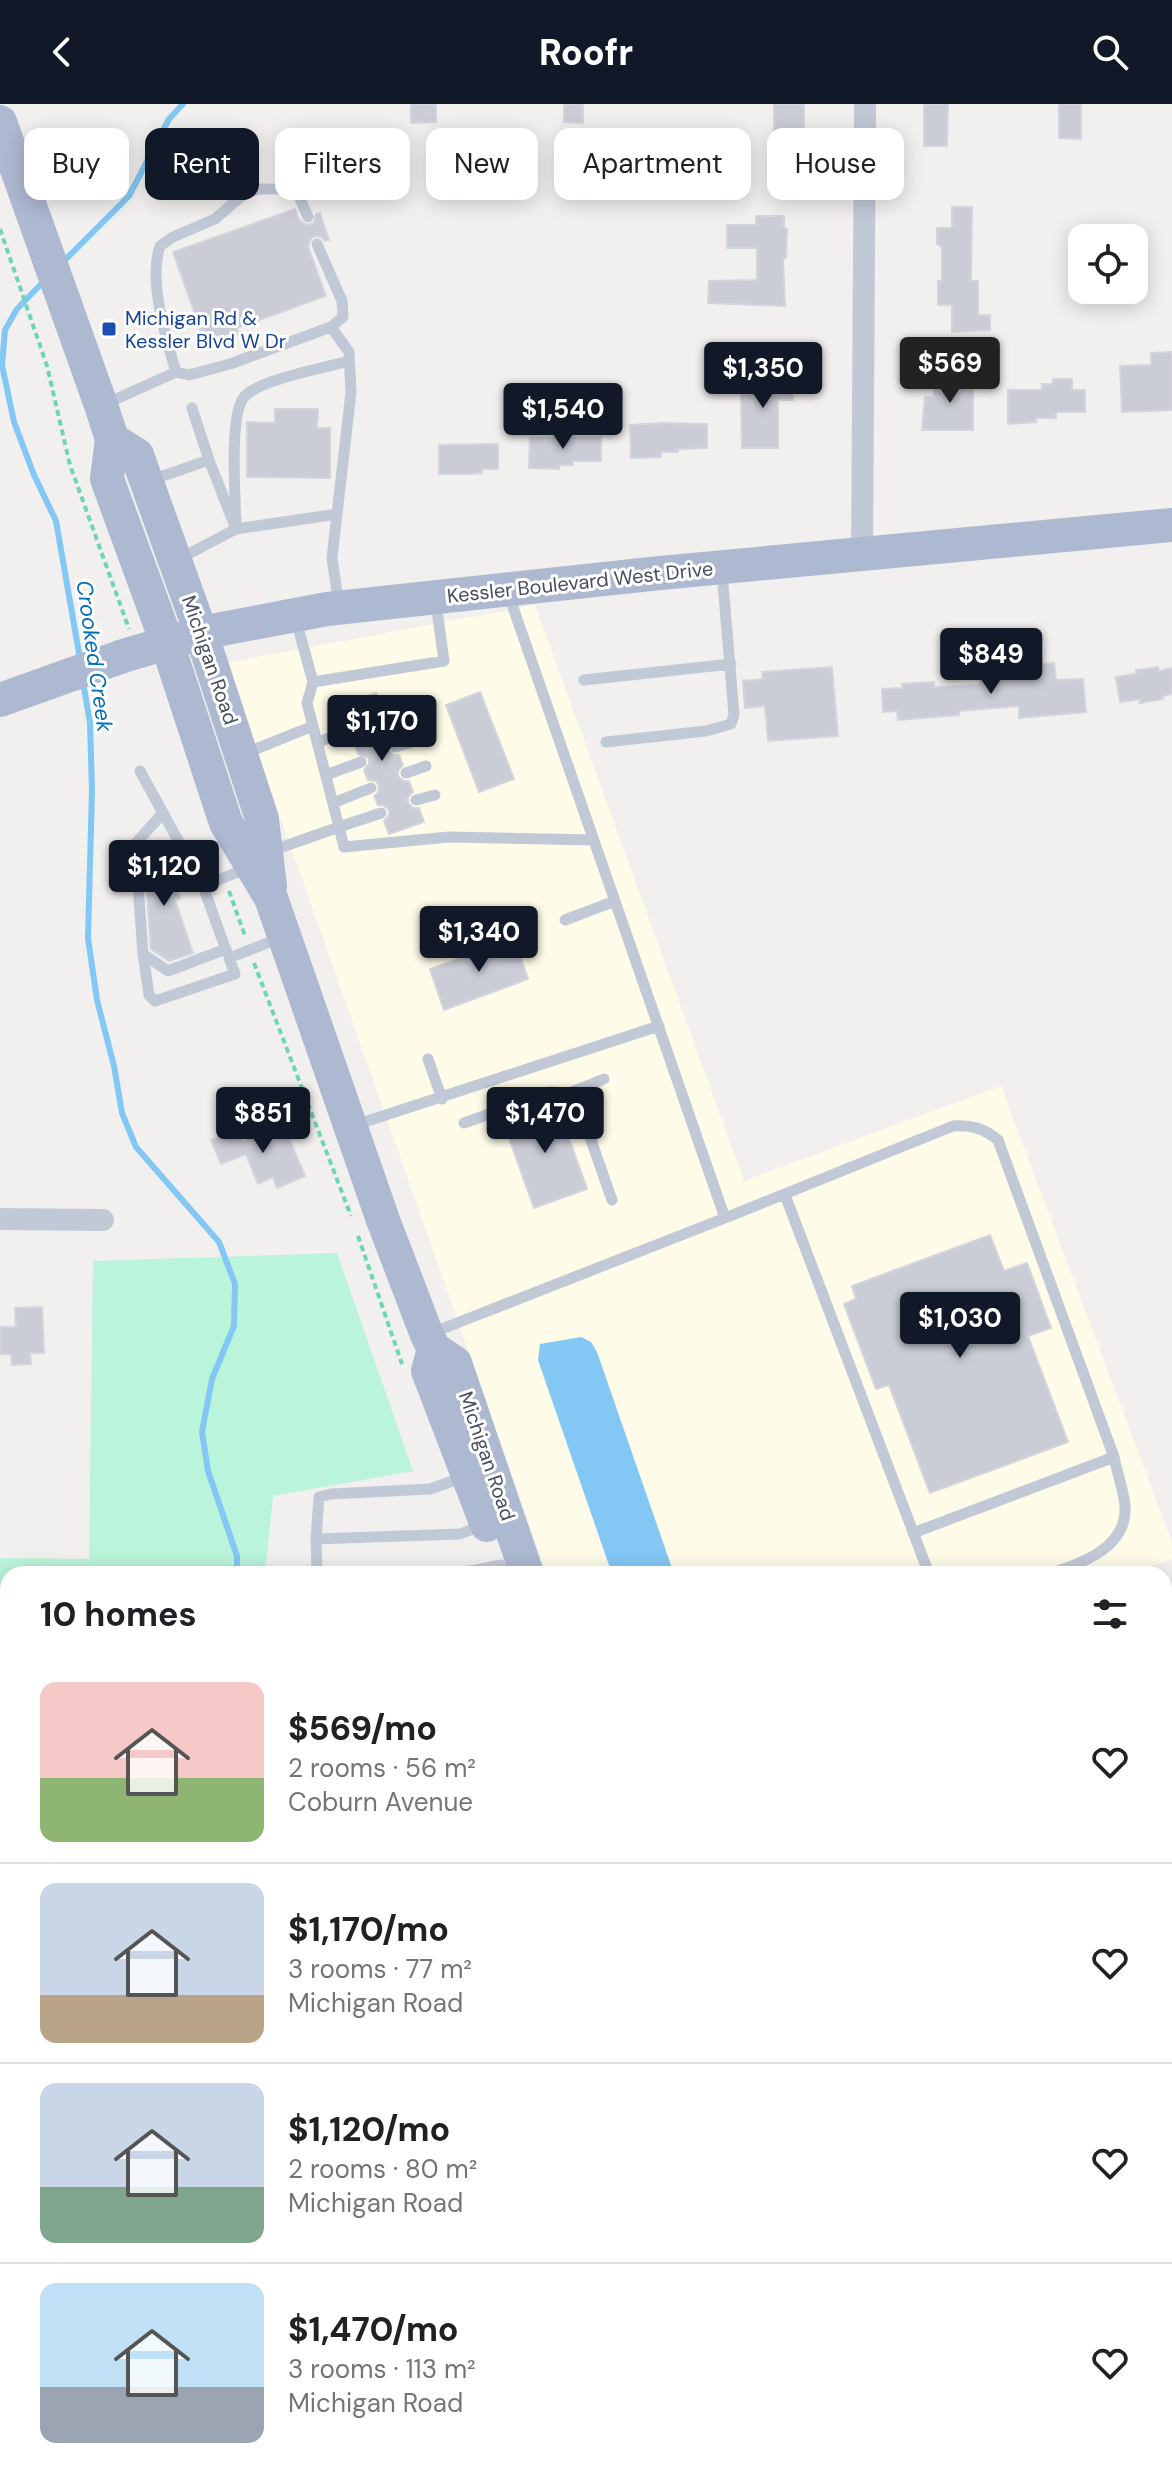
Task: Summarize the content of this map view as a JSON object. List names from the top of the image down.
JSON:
{
  "streets": {
    "main road": ["Kessler Boulevard West Drive", "Michigan Road"]
  },
  "crossings": [
    ["Kessler Boulevard West Drive", "Michigan Road"]
  ],
  "water": ["Crooked Creek"],
  "places": {
    "transit": ["Michigan Rd & Kessler Blvd W Dr"]
  },
  "page": {
    "header": "Roofr",
    "chip": [
      "Buy",
      "Rent",
      "Filters",
      "New",
      "Apartment",
      "House"
    ],
    "price": [
      "$569",
      "$1,350",
      "$1,540",
      "$849",
      "$1,170",
      "$1,120",
      "$1,340",
      "$851",
      "$1,470",
      "$1,030"
    ],
    "heading": "10 homes",
    "list": [
      {
        "name": "$569/mo",
        "note": "2 rooms · 56 m² · Coburn Avenue"
      },
      {
        "name": "$1,170/mo",
        "note": "3 rooms · 77 m² · Michigan Road"
      },
      {
        "name": "$1,120/mo",
        "note": "2 rooms · 80 m² · Michigan Road"
      },
      {
        "name": "$1,470/mo",
        "note": "3 rooms · 113 m² · Michigan Road"
      }
    ]
  }
}
